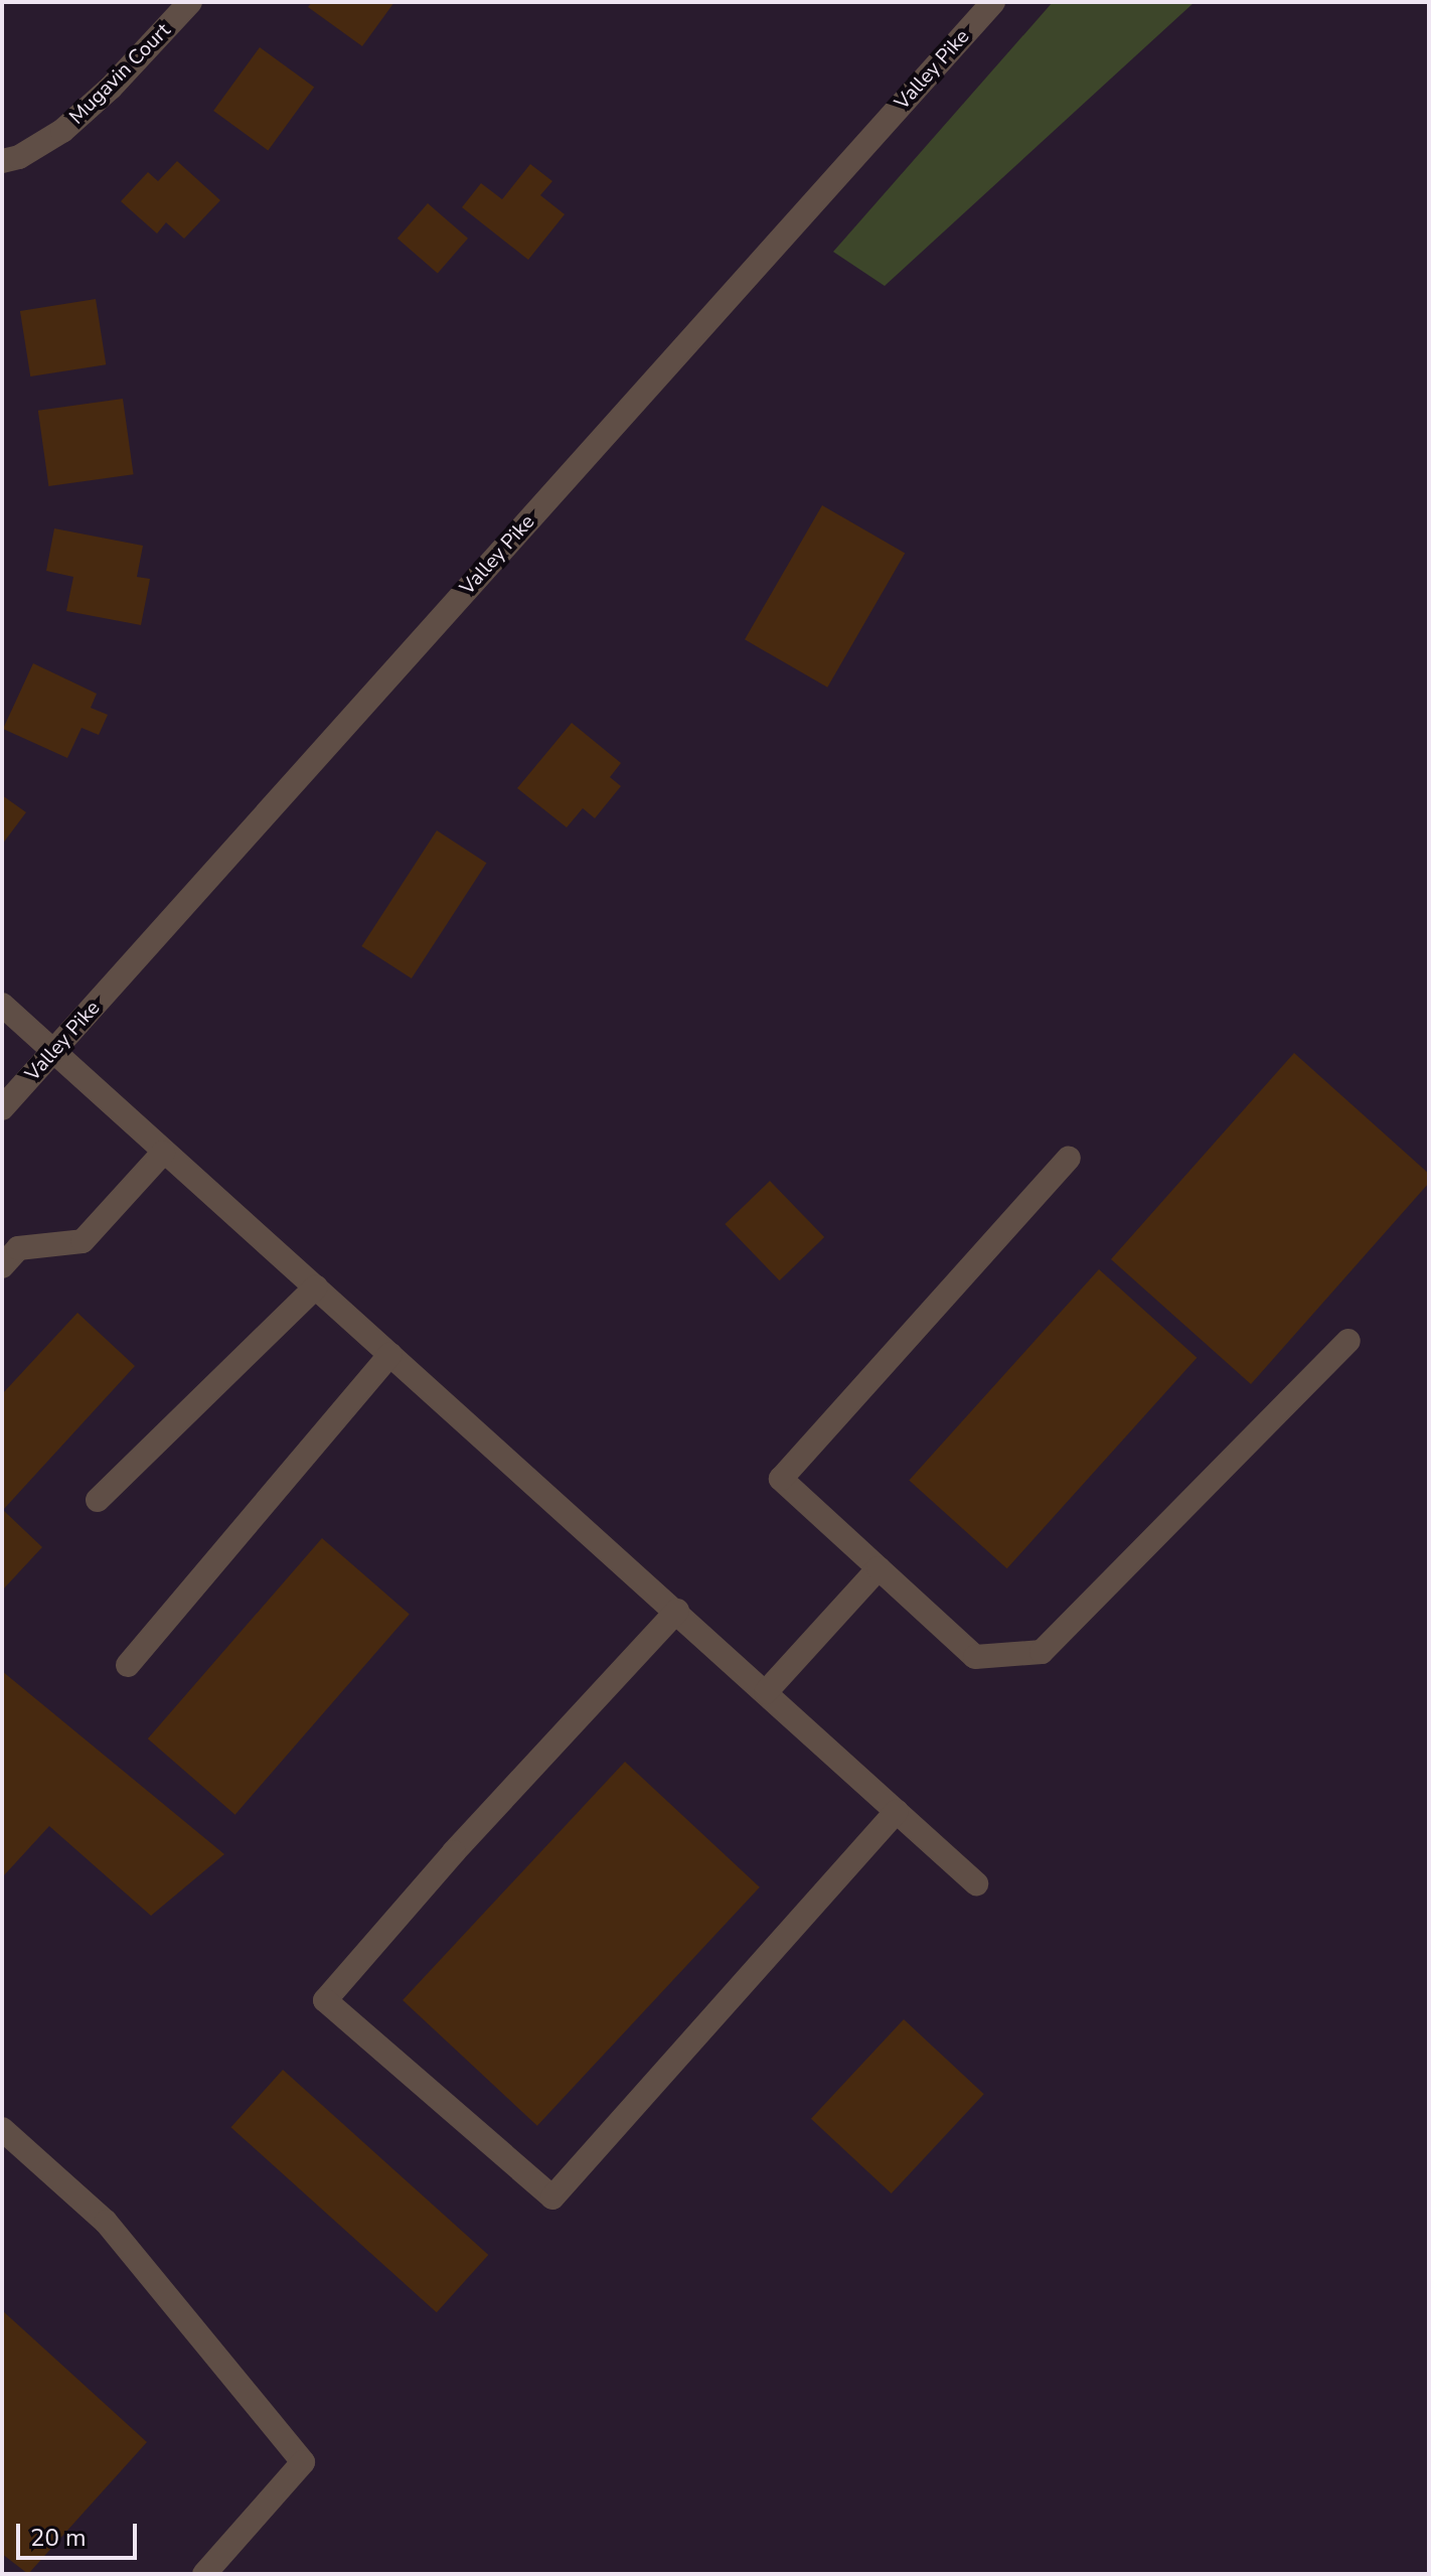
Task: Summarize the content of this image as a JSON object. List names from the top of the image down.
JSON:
{
  "streets": {
    "street": ["Valley Pike", "Mugavin Court"]
  },
  "scale_bar": "20 m"
}
